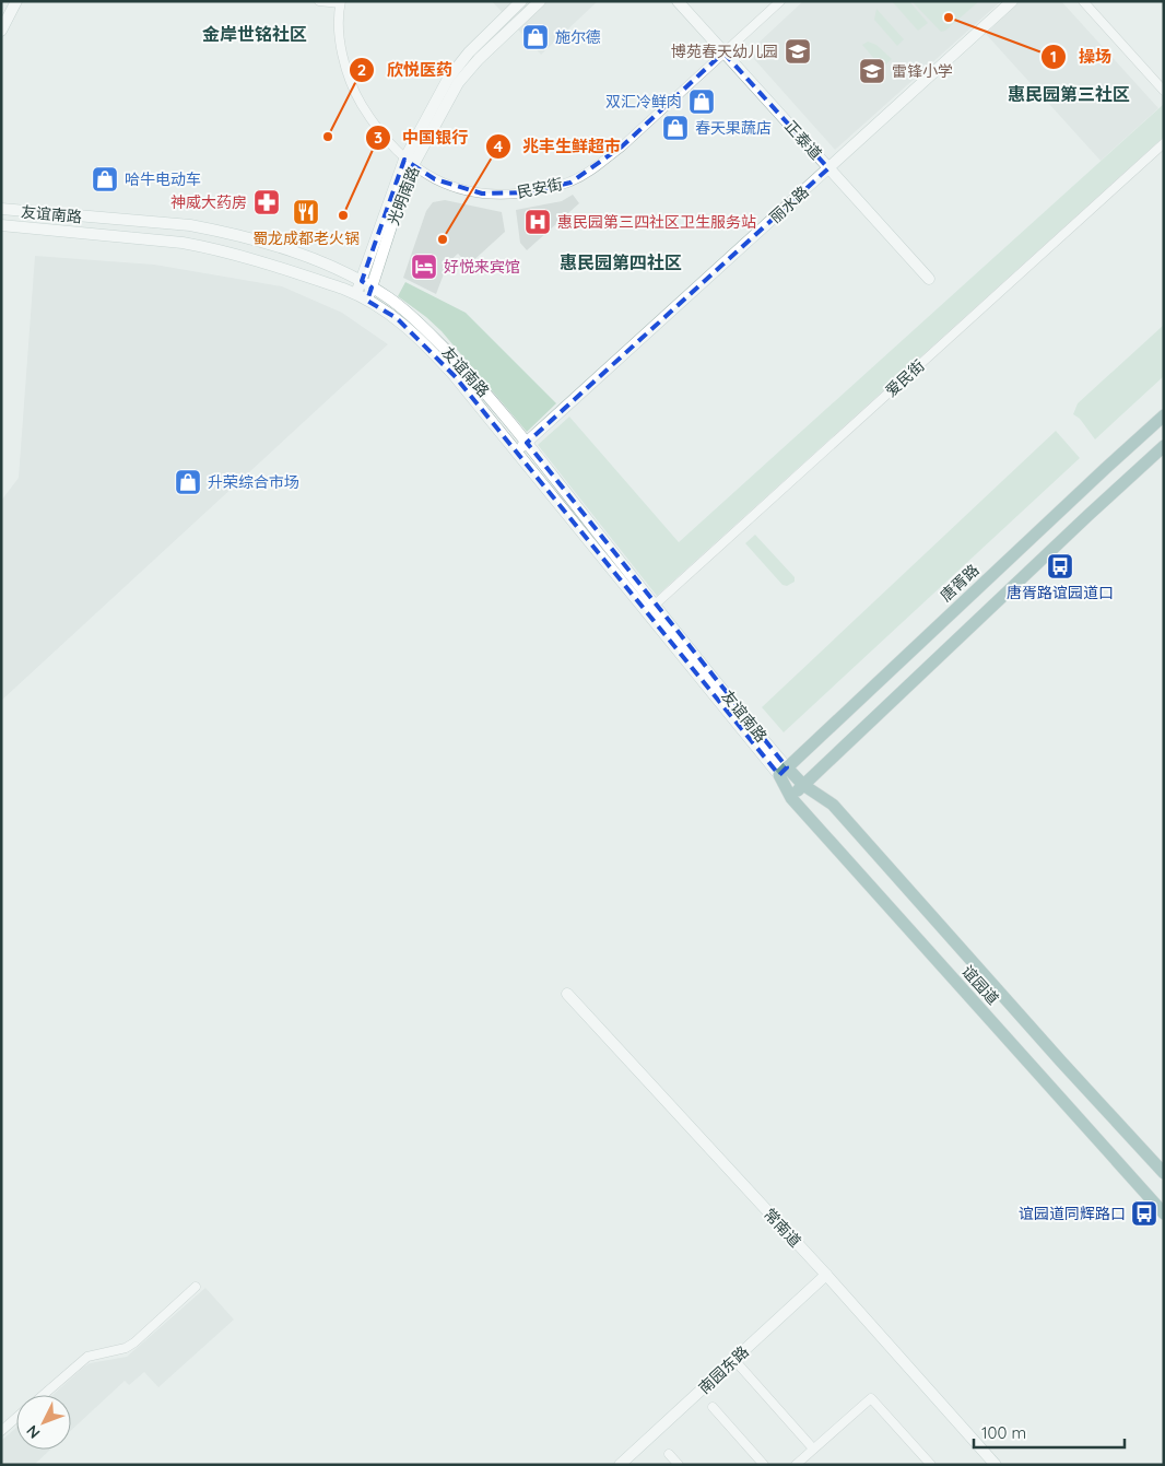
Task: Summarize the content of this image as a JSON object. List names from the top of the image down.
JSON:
{
  "streets": {
    "main road": [
      "正泰道",
      "光明南路",
      "丽水路",
      "友谊南路",
      "唐胥路",
      "谊园道",
      "常南道",
      "南园东路"
    ],
    "street": ["民安街", "爱民街"]
  },
  "crossings": [
    ["正泰道", "民安街"],
    ["正泰道", "丽水路"],
    ["民安街", "光明南路"],
    ["光明南路", "友谊南路"],
    ["丽水路", "友谊南路"],
    ["友谊南路", "爱民街"],
    ["友谊南路", "唐胥路"],
    ["友谊南路", "谊园道"],
    ["唐胥路", "谊园道"],
    ["常南道", "南园东路"]
  ],
  "districts": ["金岸世铭社区", "惠民园第三社区", "惠民园第四社区"],
  "places": {
    "other": [
      "操场",
      "欣悦医药",
      "中国银行",
      "兆丰生鲜超市"
    ],
    "shop": [
      "施尔德",
      "双汇冷鲜肉",
      "春天果蔬店",
      "哈牛电动车",
      "升荣综合市场"
    ],
    "school or university": ["博苑春天幼儿园", "雷锋小学"],
    "pharmacy": ["神威大药房"],
    "restaurant": ["蜀龙成都老火锅"],
    "hospital": ["惠民园第三四社区卫生服务站"],
    "hotel": ["好悦来宾馆"],
    "bus stop": ["唐胥路谊园道口", "谊园道同辉路口"]
  },
  "scale_bar": "100 m",
  "north": "bottom left"
}
